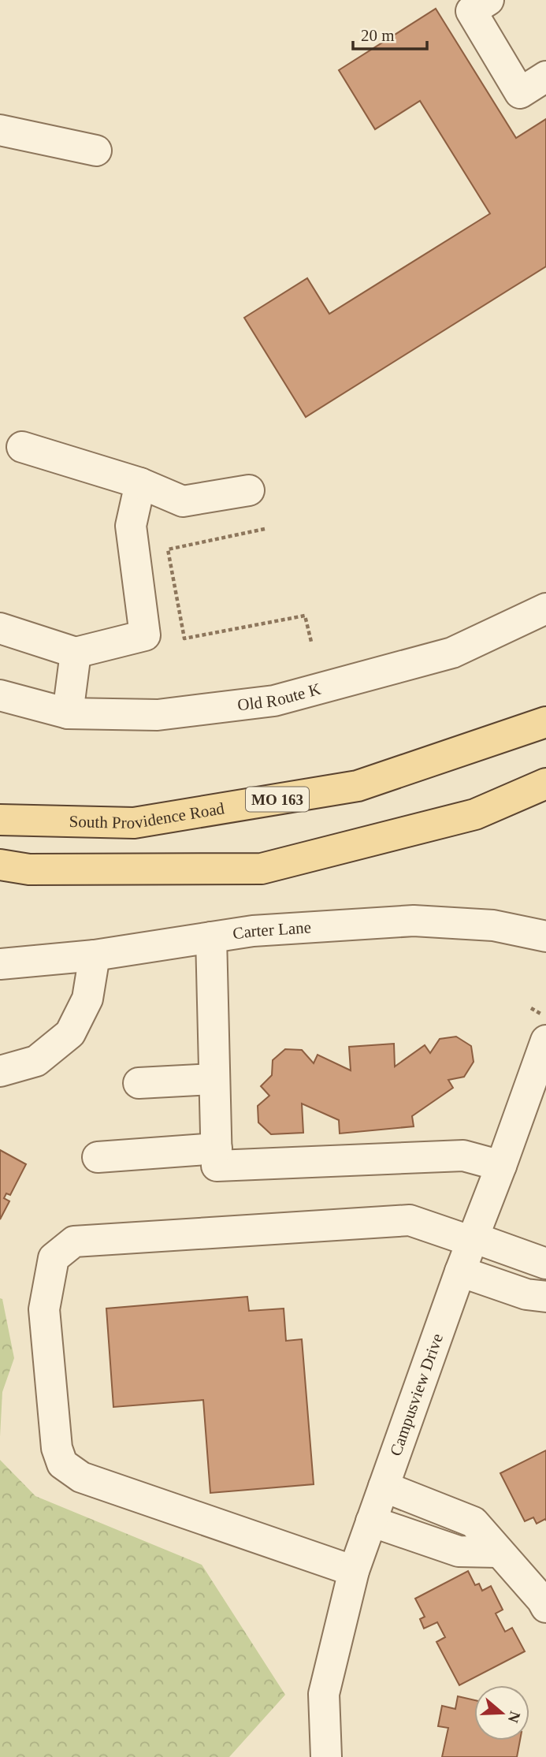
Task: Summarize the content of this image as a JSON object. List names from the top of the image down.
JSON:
{
  "streets": {
    "main road": ["MO 163", "South Providence Road"],
    "street": ["Old Route K", "Carter Lane", "Campusview Drive"]
  },
  "scale_bar": "20 m",
  "north": "right"
}
